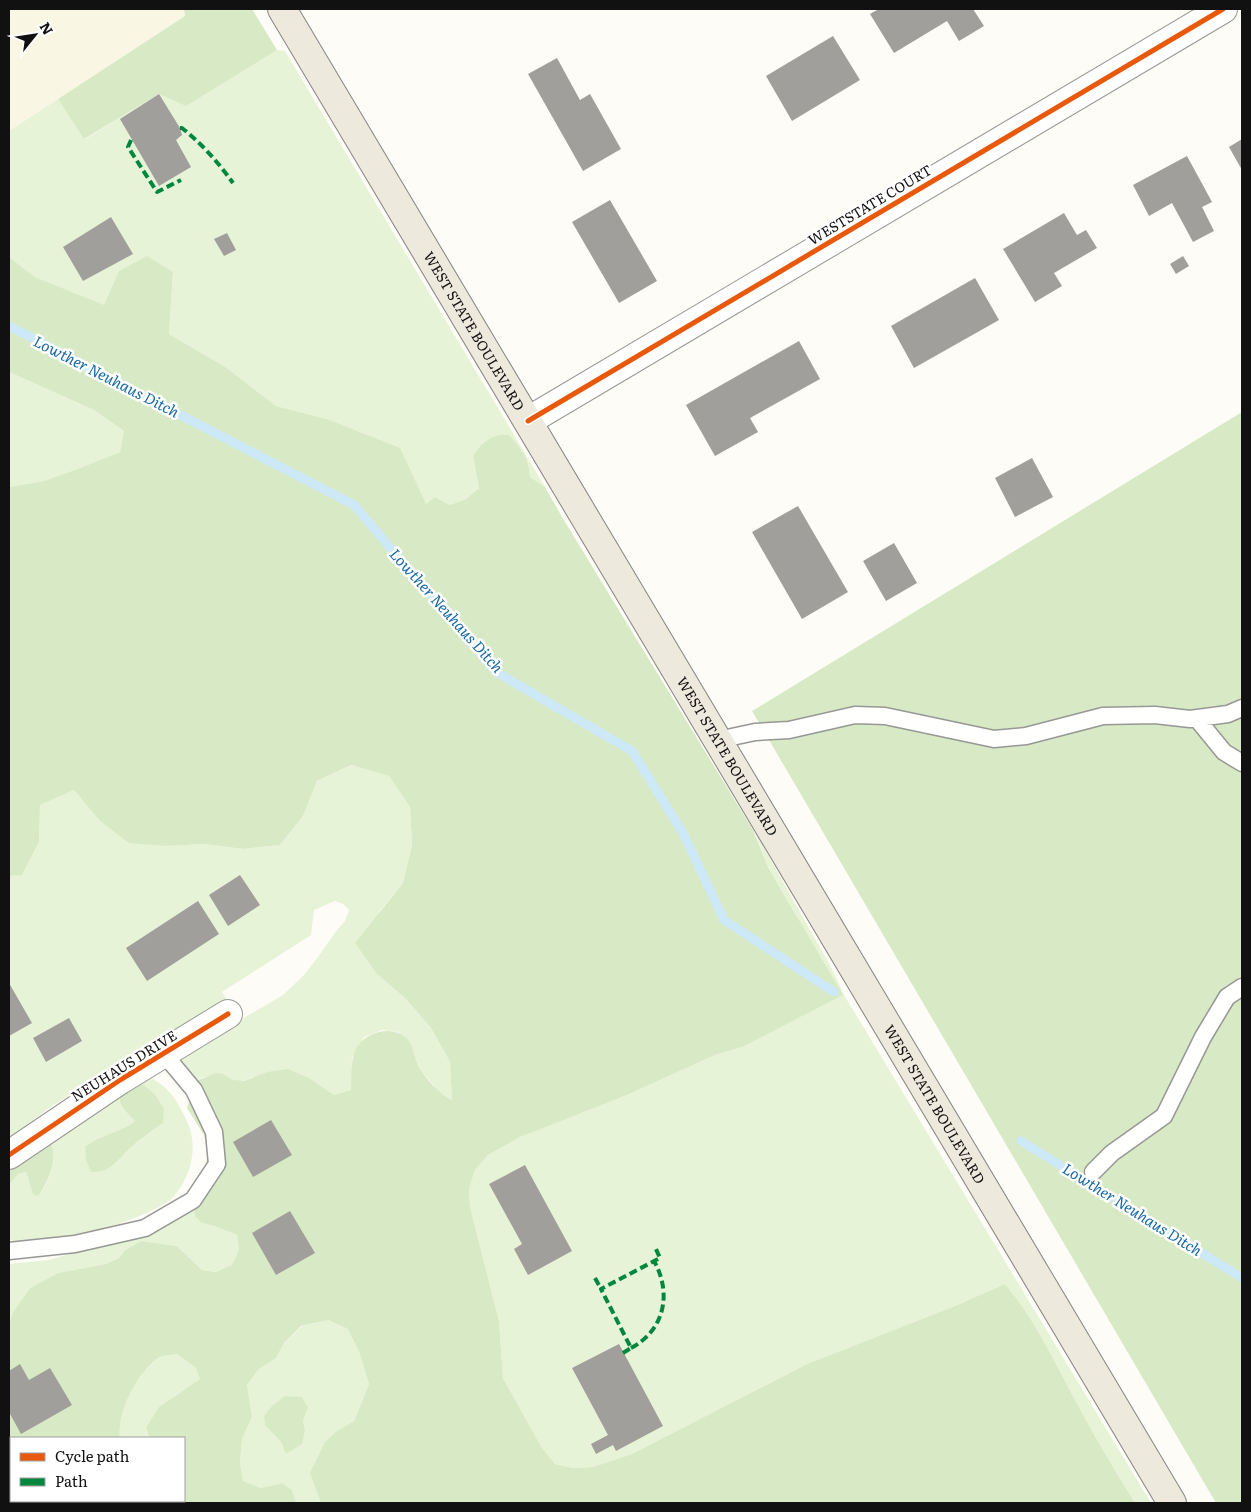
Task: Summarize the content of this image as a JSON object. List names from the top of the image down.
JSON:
{
  "streets": {
    "main road": ["WEST STATE BOULEVARD"],
    "street": ["WESTSTATE COURT", "NEUHAUS DRIVE"]
  },
  "crossings": [
    ["WESTSTATE COURT", "WEST STATE BOULEVARD"]
  ],
  "water": ["Lowther Neuhaus Ditch"],
  "legend": ["Cycle path", "Path"],
  "north": "top right"
}
